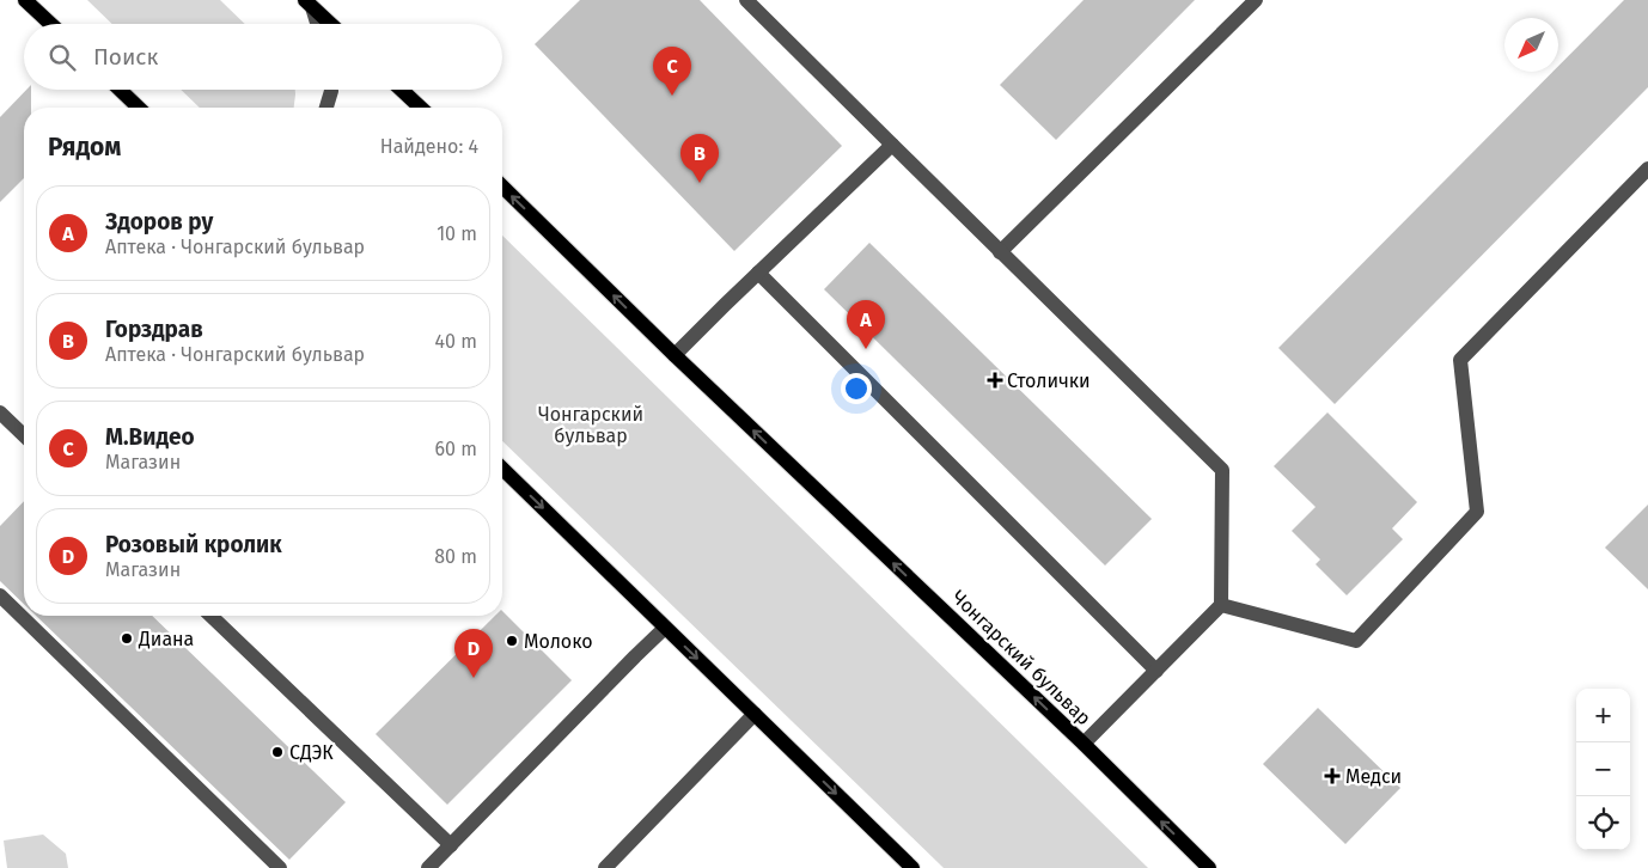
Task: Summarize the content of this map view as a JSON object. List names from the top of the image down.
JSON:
{
  "streets": {
    "main road": ["Чонгарский бульвар"]
  },
  "one_way": ["Чонгарский бульвар"],
  "parks": ["Чонгарский бульвар"],
  "places": {
    "health": ["Столички", "Медси"],
    "other": ["Диана", "Молоко", "СДЭК"]
  },
  "north": "bottom left",
  "page": {
    "search": "Поиск",
    "pins": [
      "C",
      "B",
      "A",
      "D"
    ],
    "heading": ["Рядом", "Найдено: 4"],
    "list": [
      {
        "mark": "A",
        "name": "Здоров ру",
        "note": "Аптека · Чонгарский бульвар",
        "value": "10 m"
      },
      {
        "mark": "B",
        "name": "Горздрав",
        "note": "Аптека · Чонгарский бульвар",
        "value": "40 m"
      },
      {
        "mark": "C",
        "name": "М.Видео",
        "note": "Магазин",
        "value": "60 m"
      },
      {
        "mark": "D",
        "name": "Розовый кролик",
        "note": "Магазин",
        "value": "80 m"
      }
    ],
    "map_buttons": ["+", "−"]
  }
}
